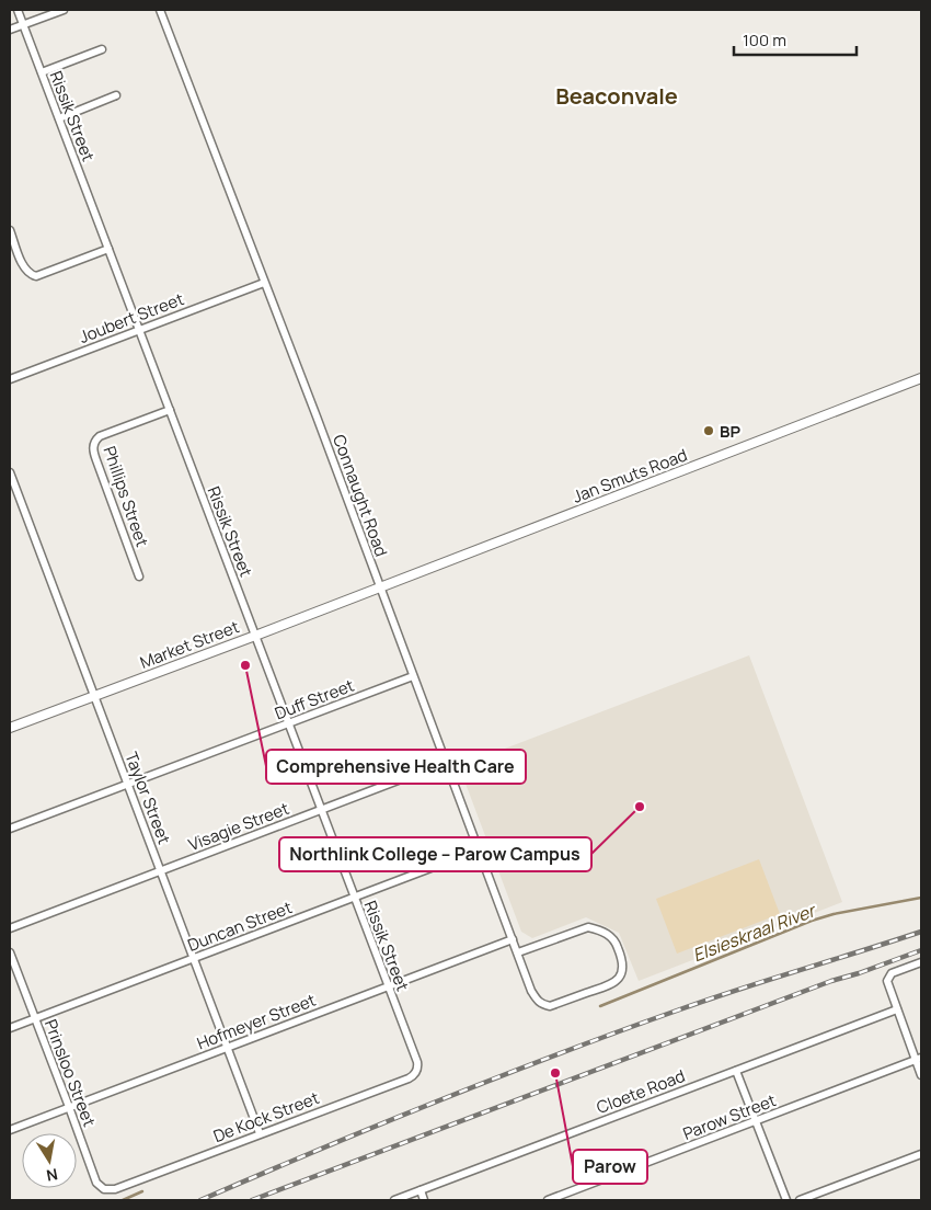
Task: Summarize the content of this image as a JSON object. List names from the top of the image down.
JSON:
{
  "streets": {
    "street": [
      "Rissik Street",
      "Joubert Street",
      "Jan Smuts Road",
      "Connaught Road",
      "Phillips Street",
      "Market Street",
      "Duff Street",
      "Taylor Street",
      "Visagie Street",
      "Duncan Street",
      "Hofmeyer Street",
      "Prinsloo Street",
      "Cloete Road",
      "De Kock Street",
      "Parow Street"
    ]
  },
  "crossings": [
    ["Rissik Street", "Joubert Street"],
    ["Rissik Street", "Phillips Street"],
    ["Rissik Street", "Market Street"],
    ["Rissik Street", "Duff Street"],
    ["Rissik Street", "Visagie Street"],
    ["Rissik Street", "Duncan Street"],
    ["Rissik Street", "Hofmeyer Street"],
    ["Rissik Street", "De Kock Street"],
    ["Joubert Street", "Connaught Road"],
    ["Jan Smuts Road", "Connaught Road"],
    ["Jan Smuts Road", "Market Street"],
    ["Connaught Road", "Market Street"],
    ["Connaught Road", "Duff Street"],
    ["Connaught Road", "Visagie Street"],
    ["Connaught Road", "Duncan Street"],
    ["Connaught Road", "Hofmeyer Street"],
    ["Market Street", "Taylor Street"],
    ["Duff Street", "Taylor Street"],
    ["Taylor Street", "Visagie Street"],
    ["Taylor Street", "Duncan Street"],
    ["Taylor Street", "Hofmeyer Street"],
    ["Taylor Street", "De Kock Street"],
    ["Duncan Street", "Prinsloo Street"],
    ["Hofmeyer Street", "Prinsloo Street"],
    ["Prinsloo Street", "De Kock Street"]
  ],
  "districts": ["Beaconvale"],
  "water": ["Elsieskraal River"],
  "places": [
    "BP",
    "Comprehensive Health Care",
    "Northlink College – Parow Campus",
    "Parow"
  ],
  "scale_bar": "100 m",
  "north": "bottom"
}
